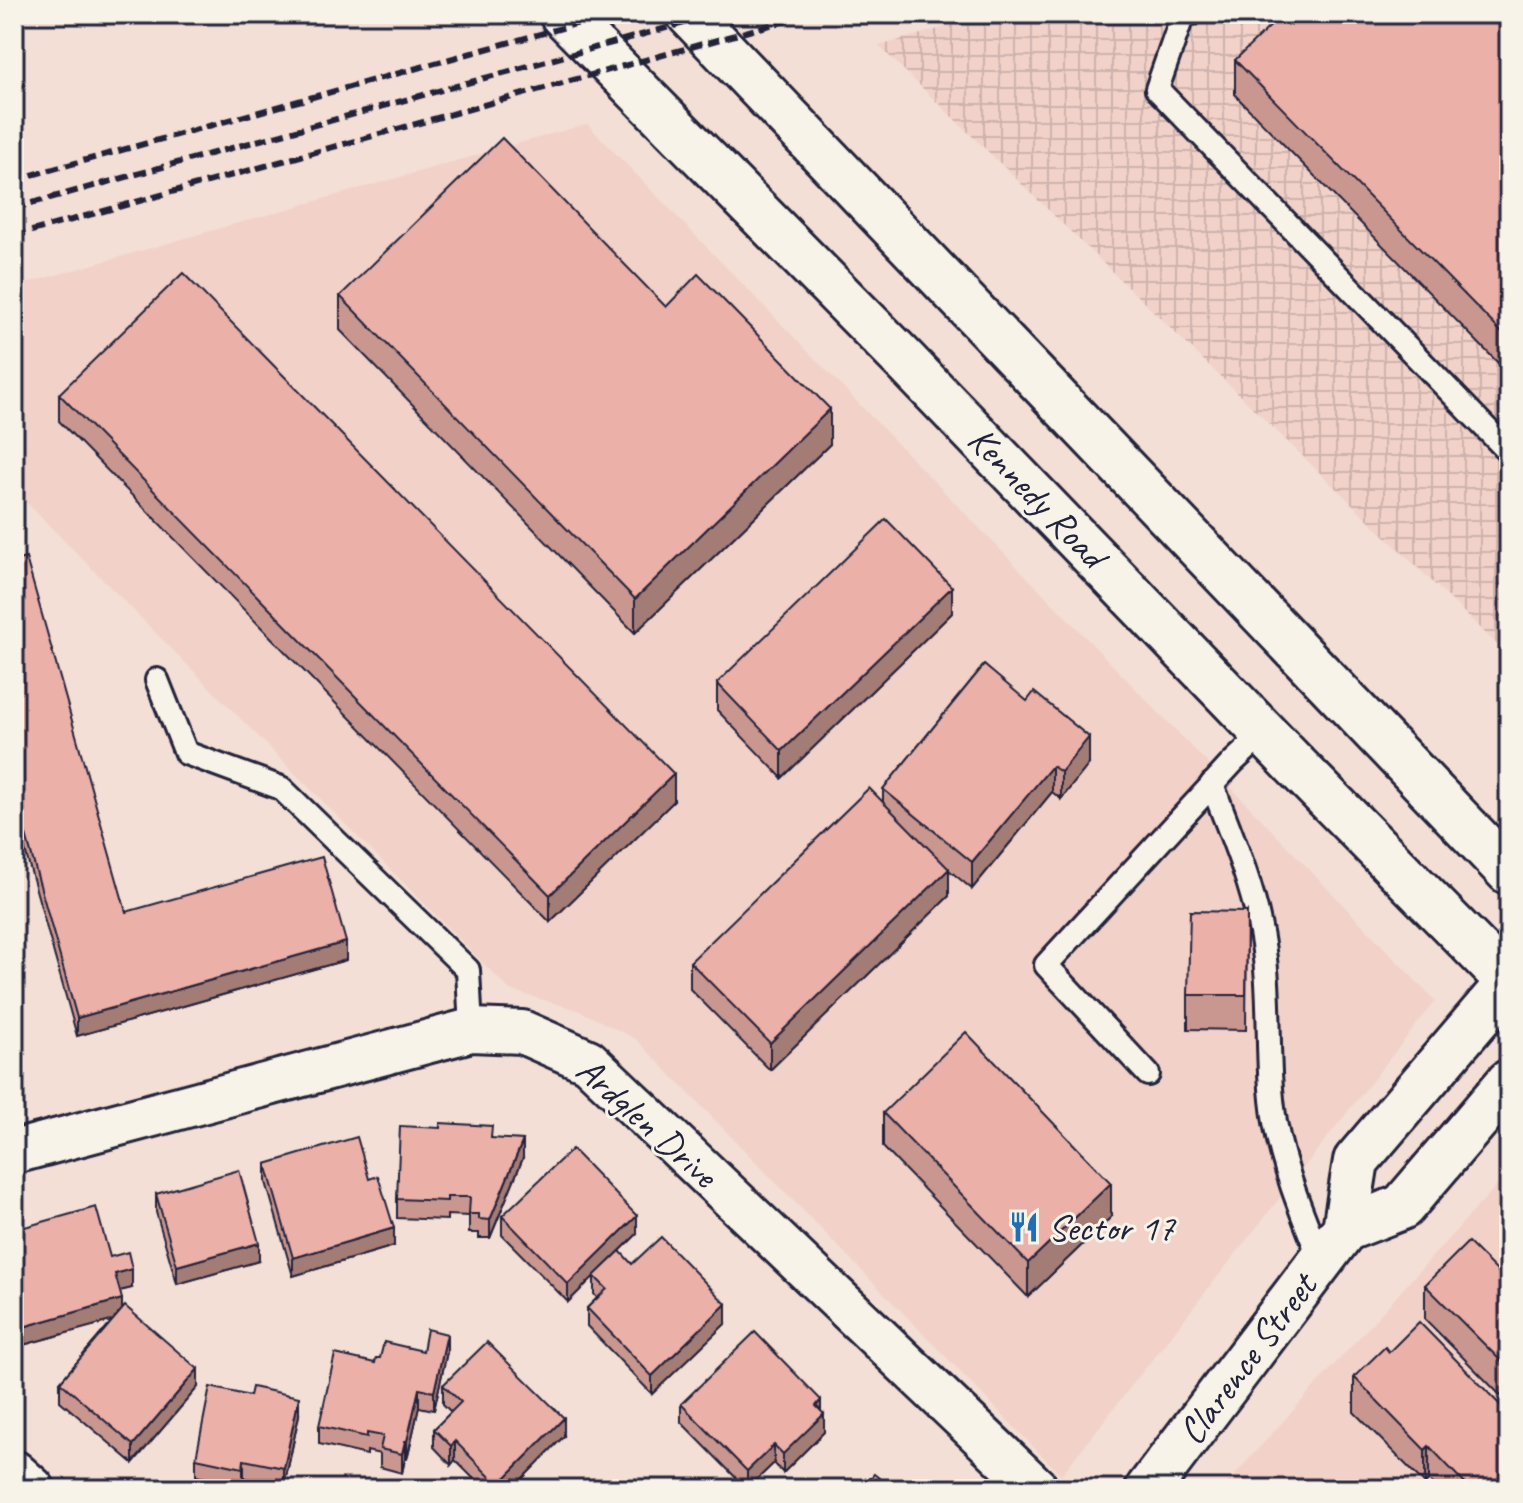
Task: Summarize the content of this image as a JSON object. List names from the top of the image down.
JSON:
{
  "streets": {
    "main road": ["Kennedy Road", "Clarence Street"],
    "street": ["Ardglen Drive"]
  },
  "crossings": [
    ["Kennedy Road", "Clarence Street"]
  ],
  "places": {
    "restaurant": ["Sector 17"]
  }
}
